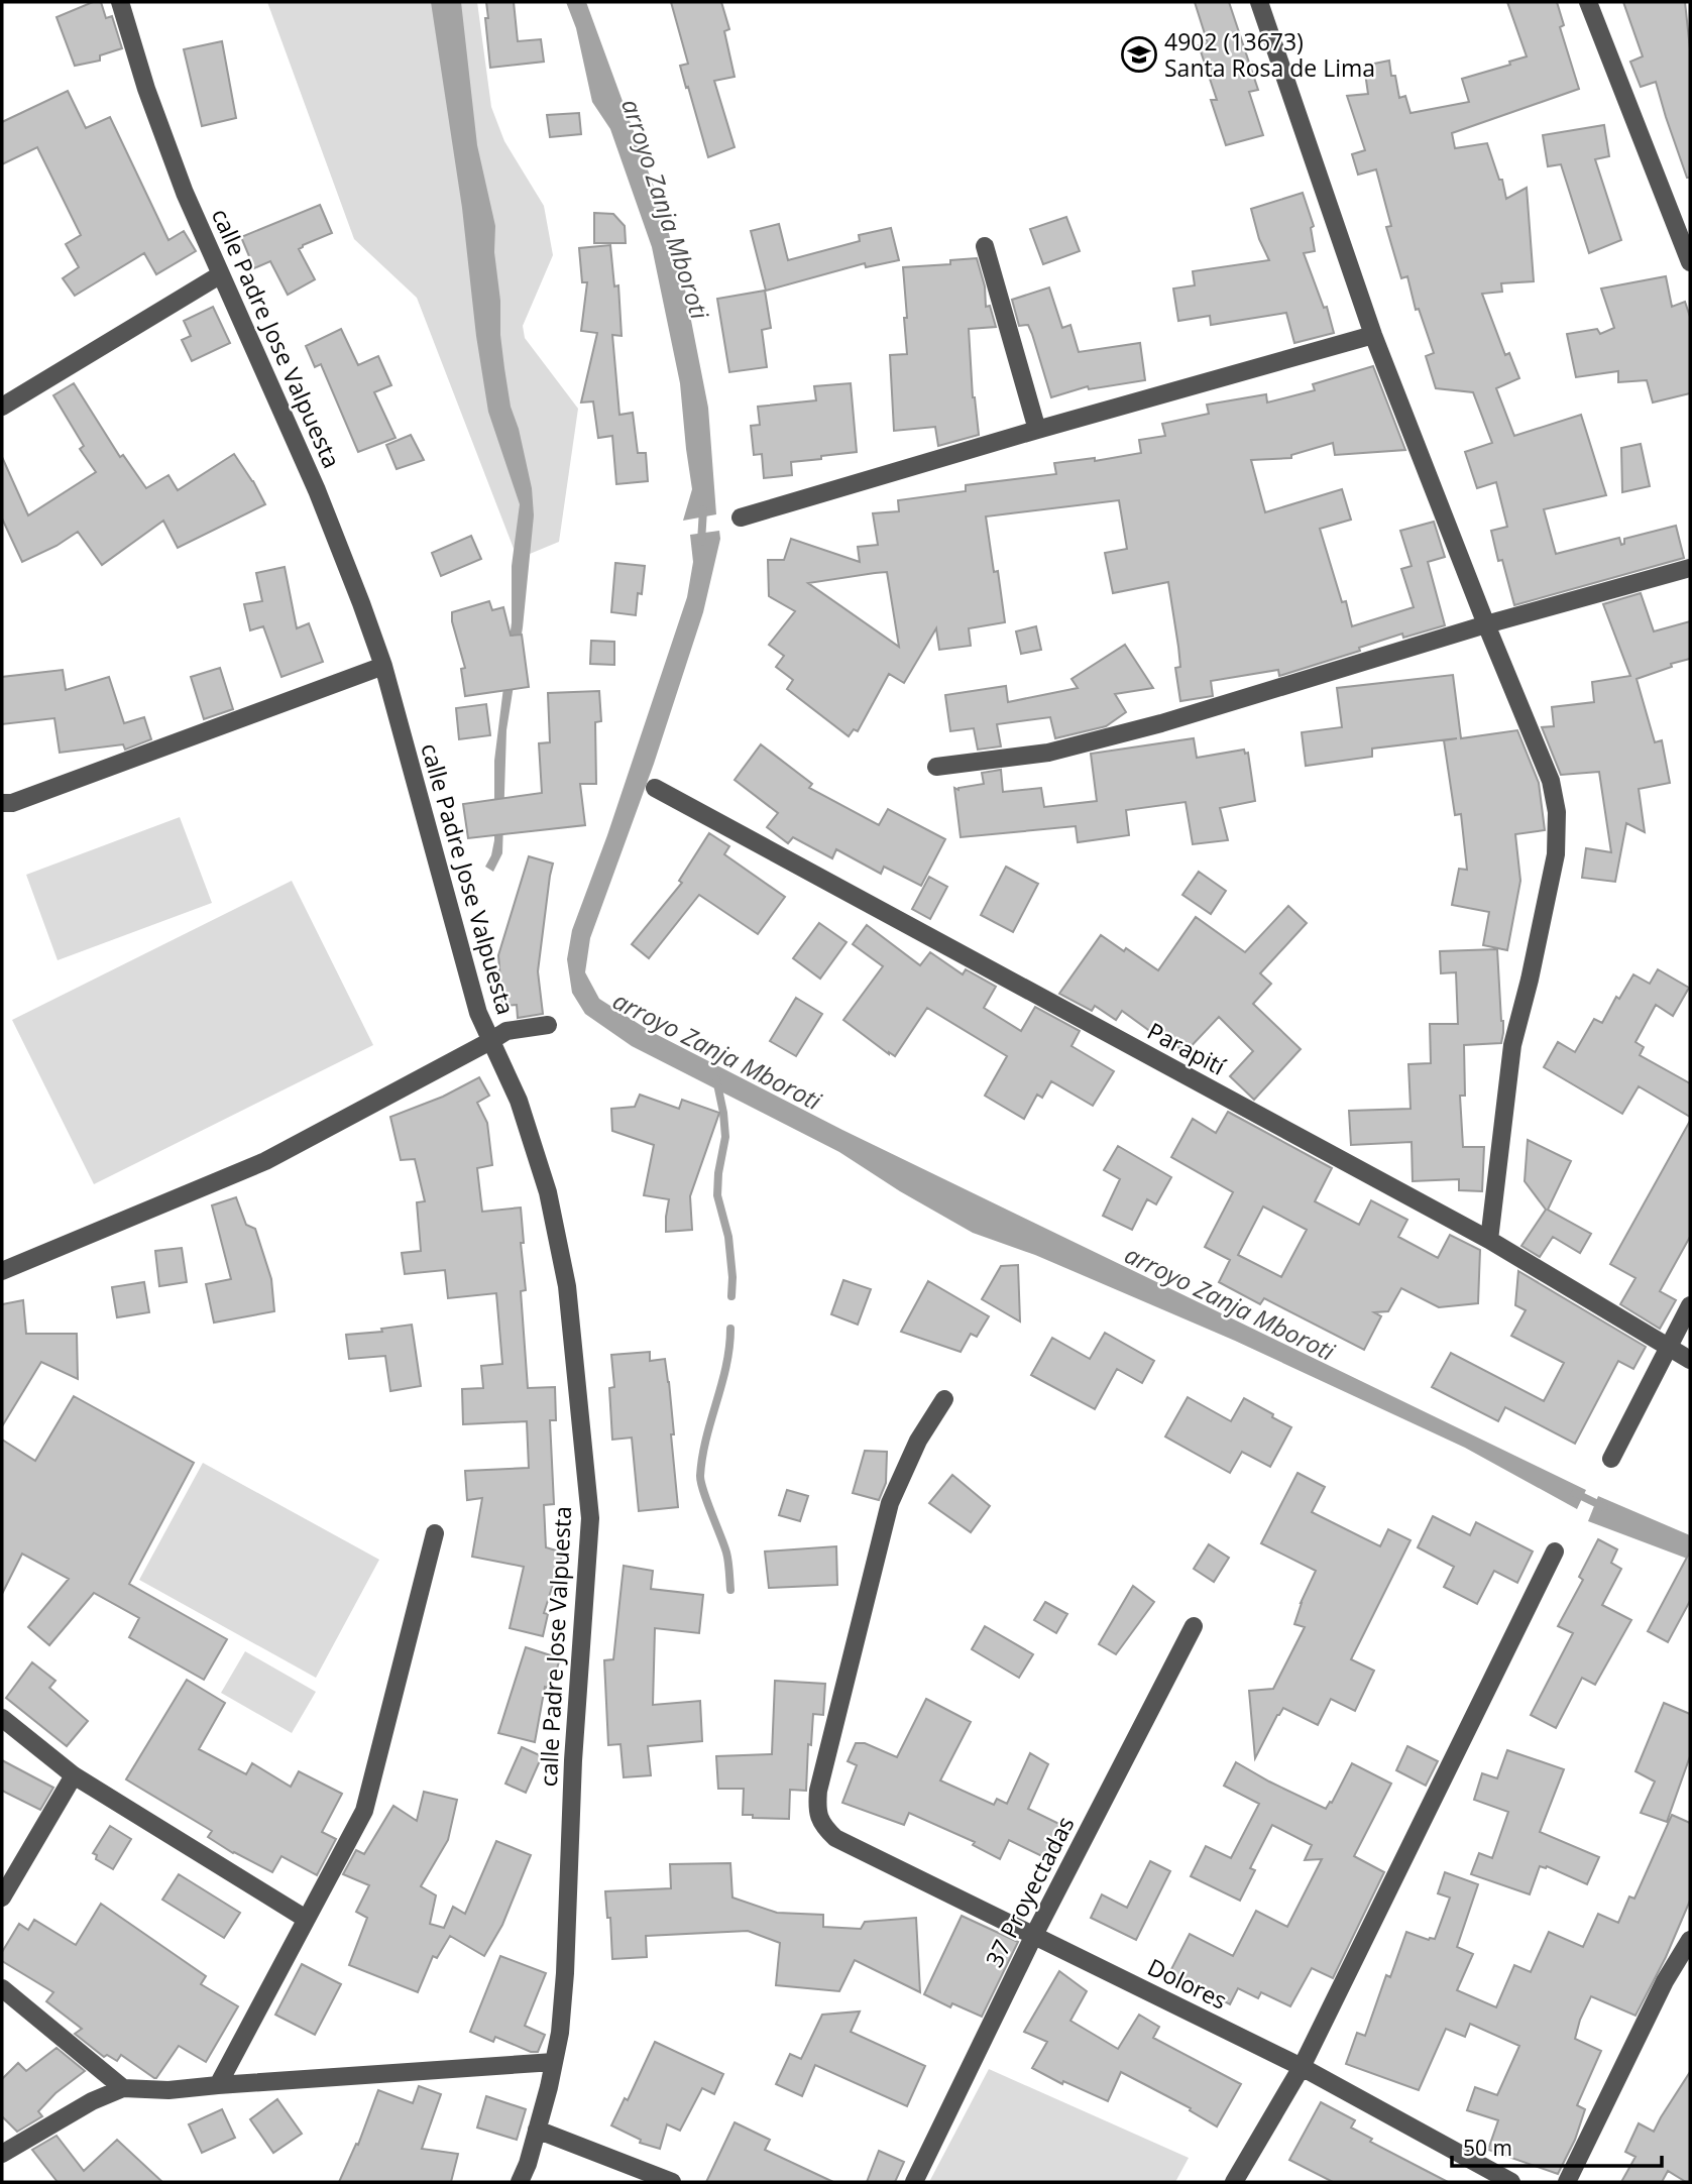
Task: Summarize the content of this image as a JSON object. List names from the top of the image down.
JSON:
{
  "streets": {
    "street": [
      "calle Padre Jose Valpuesta",
      "Parapití",
      "37 Proyectadas",
      "Dolores"
    ]
  },
  "crossings": [
    ["37 Proyectadas", "Dolores"]
  ],
  "water": ["arroyo Zanja Mboroti"],
  "places": {
    "school or university": ["4902 (13673) Santa Rosa de Lima"]
  },
  "scale_bar": "50 m"
}
